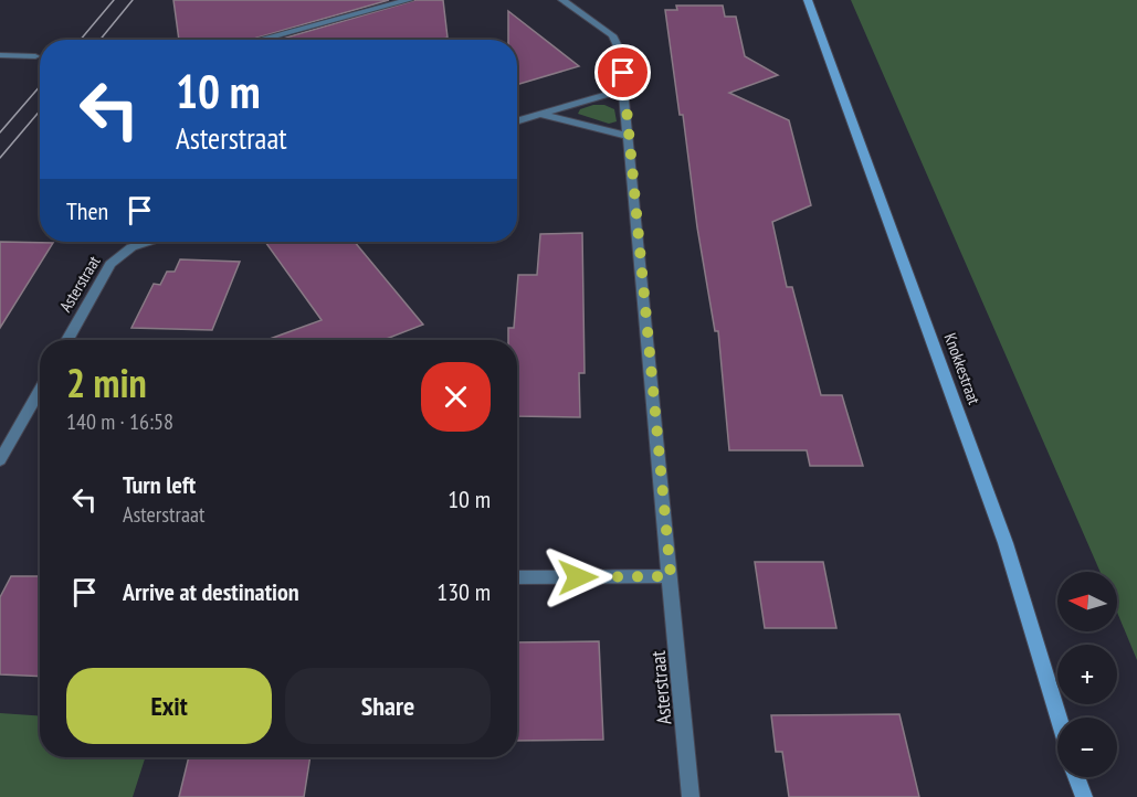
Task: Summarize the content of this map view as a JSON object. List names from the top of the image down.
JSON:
{
  "streets": {
    "street": ["Asterstraat", "Knokkestraat"]
  },
  "north": "left",
  "page": {
    "turn": ["10 m", "Asterstraat"],
    "then": "Then",
    "heading": ["2 min", "140 m · 16:58"],
    "list": [
      {
        "name": "Turn left",
        "note": "Asterstraat",
        "value": "10 m"
      },
      {
        "name": "Arrive at destination",
        "value": "130 m"
      }
    ],
    "map_buttons": ["+", "−"],
    "buttons": ["Exit", "Share"]
  }
}
